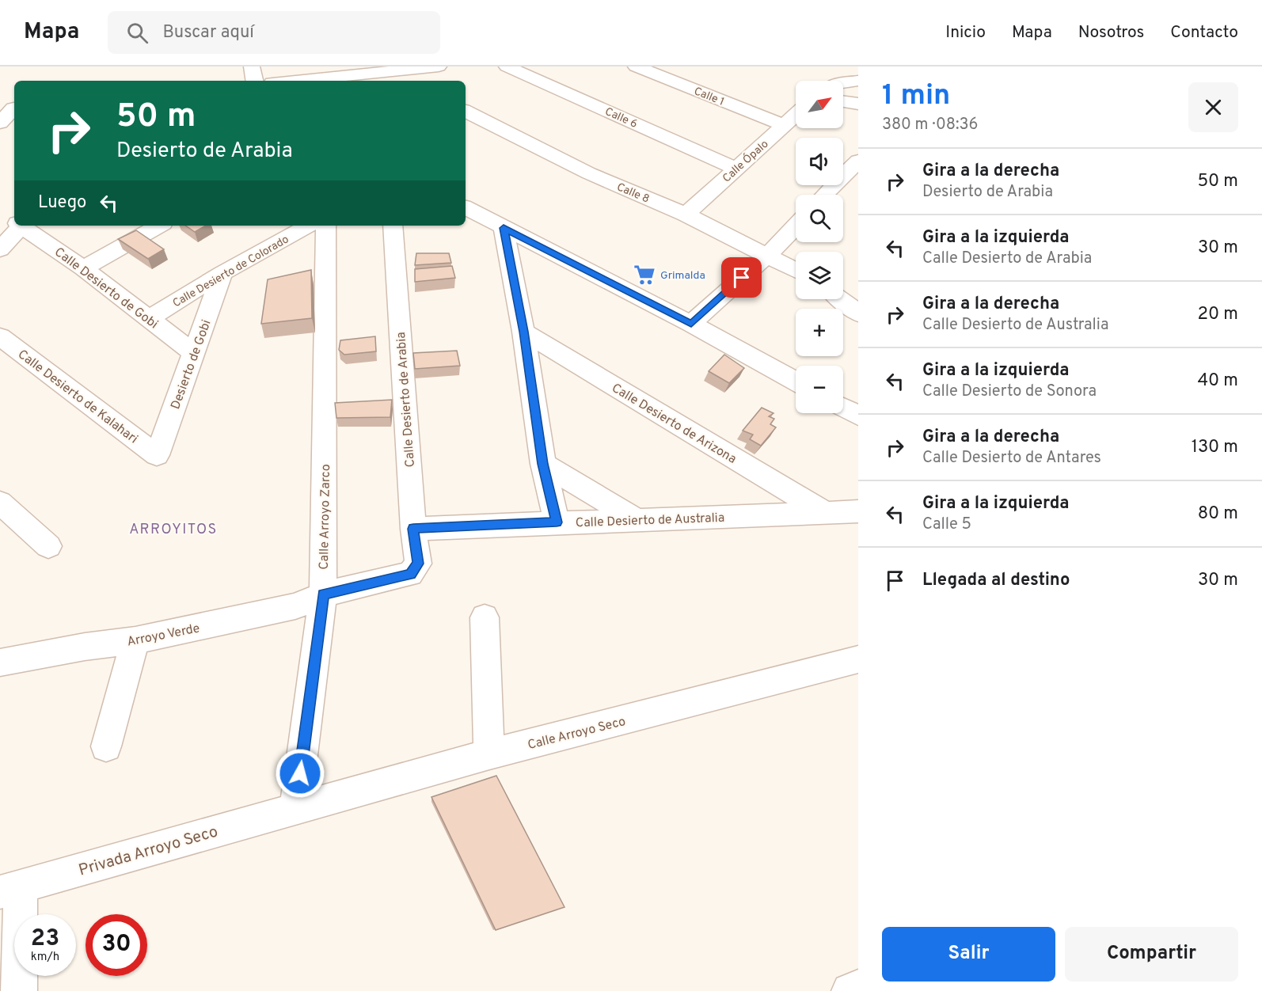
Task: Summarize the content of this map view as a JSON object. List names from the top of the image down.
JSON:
{
  "streets": {
    "street": [
      "Calle 1",
      "Calle 6",
      "Calle Ópalo",
      "Calle 8",
      "Calle Desierto de Colorado",
      "Calle Desierto de Gobi",
      "Desierto de Gobi",
      "Calle Desierto de Kalahari",
      "Calle Desierto de Arabia",
      "Calle Desierto de Arizona",
      "Calle Arroyo Zarco",
      "Calle Desierto de Australia",
      "Arroyo Verde",
      "Calle Arroyo Seco",
      "Privada Arroyo Seco"
    ]
  },
  "crossings": [
    ["Calle 1", "Calle Ópalo"],
    ["Calle 6", "Calle Ópalo"],
    ["Calle Ópalo", "Calle 8"],
    ["Calle Desierto de Colorado", "Calle Desierto de Gobi"],
    ["Calle Desierto de Colorado", "Desierto de Gobi"],
    ["Calle Desierto de Gobi", "Desierto de Gobi"],
    ["Desierto de Gobi", "Calle Desierto de Kalahari"],
    ["Calle Desierto de Arabia", "Calle Desierto de Australia"],
    ["Calle Desierto de Arabia", "Arroyo Verde"],
    ["Calle Desierto de Arizona", "Calle Desierto de Australia"],
    ["Calle Arroyo Zarco", "Arroyo Verde"],
    ["Calle Arroyo Zarco", "Calle Arroyo Seco"],
    ["Calle Arroyo Zarco", "Privada Arroyo Seco"],
    ["Calle Arroyo Seco", "Privada Arroyo Seco"]
  ],
  "districts": ["ARROYITOS"],
  "places": {
    "supermarket": ["Grimalda"]
  },
  "north": "top right",
  "page": {
    "header": "Mapa",
    "search": "Buscar aquí",
    "nav": [
      "Inicio",
      "Mapa",
      "Nosotros",
      "Contacto"
    ],
    "heading": ["1 min", "380 m · 08:36"],
    "map_buttons": ["+", "−"],
    "turn": ["50 m", "Desierto de Arabia"],
    "list": [
      {
        "name": "Gira a la derecha",
        "note": "Desierto de Arabia",
        "value": "50 m"
      },
      {
        "name": "Gira a la izquierda",
        "note": "Calle Desierto de Arabia",
        "value": "30 m"
      },
      {
        "name": "Gira a la derecha",
        "note": "Calle Desierto de Australia",
        "value": "20 m"
      },
      {
        "name": "Gira a la izquierda",
        "note": "Calle Desierto de Sonora",
        "value": "40 m"
      },
      {
        "name": "Gira a la derecha",
        "note": "Calle Desierto de Antares",
        "value": "130 m"
      },
      {
        "name": "Gira a la izquierda",
        "note": "Calle 5",
        "value": "80 m"
      },
      {
        "name": "Llegada al destino",
        "value": "30 m"
      }
    ],
    "then": "Luego",
    "speed": "23 km/h",
    "limit": "30",
    "buttons": ["Salir", "Compartir"]
  }
}
